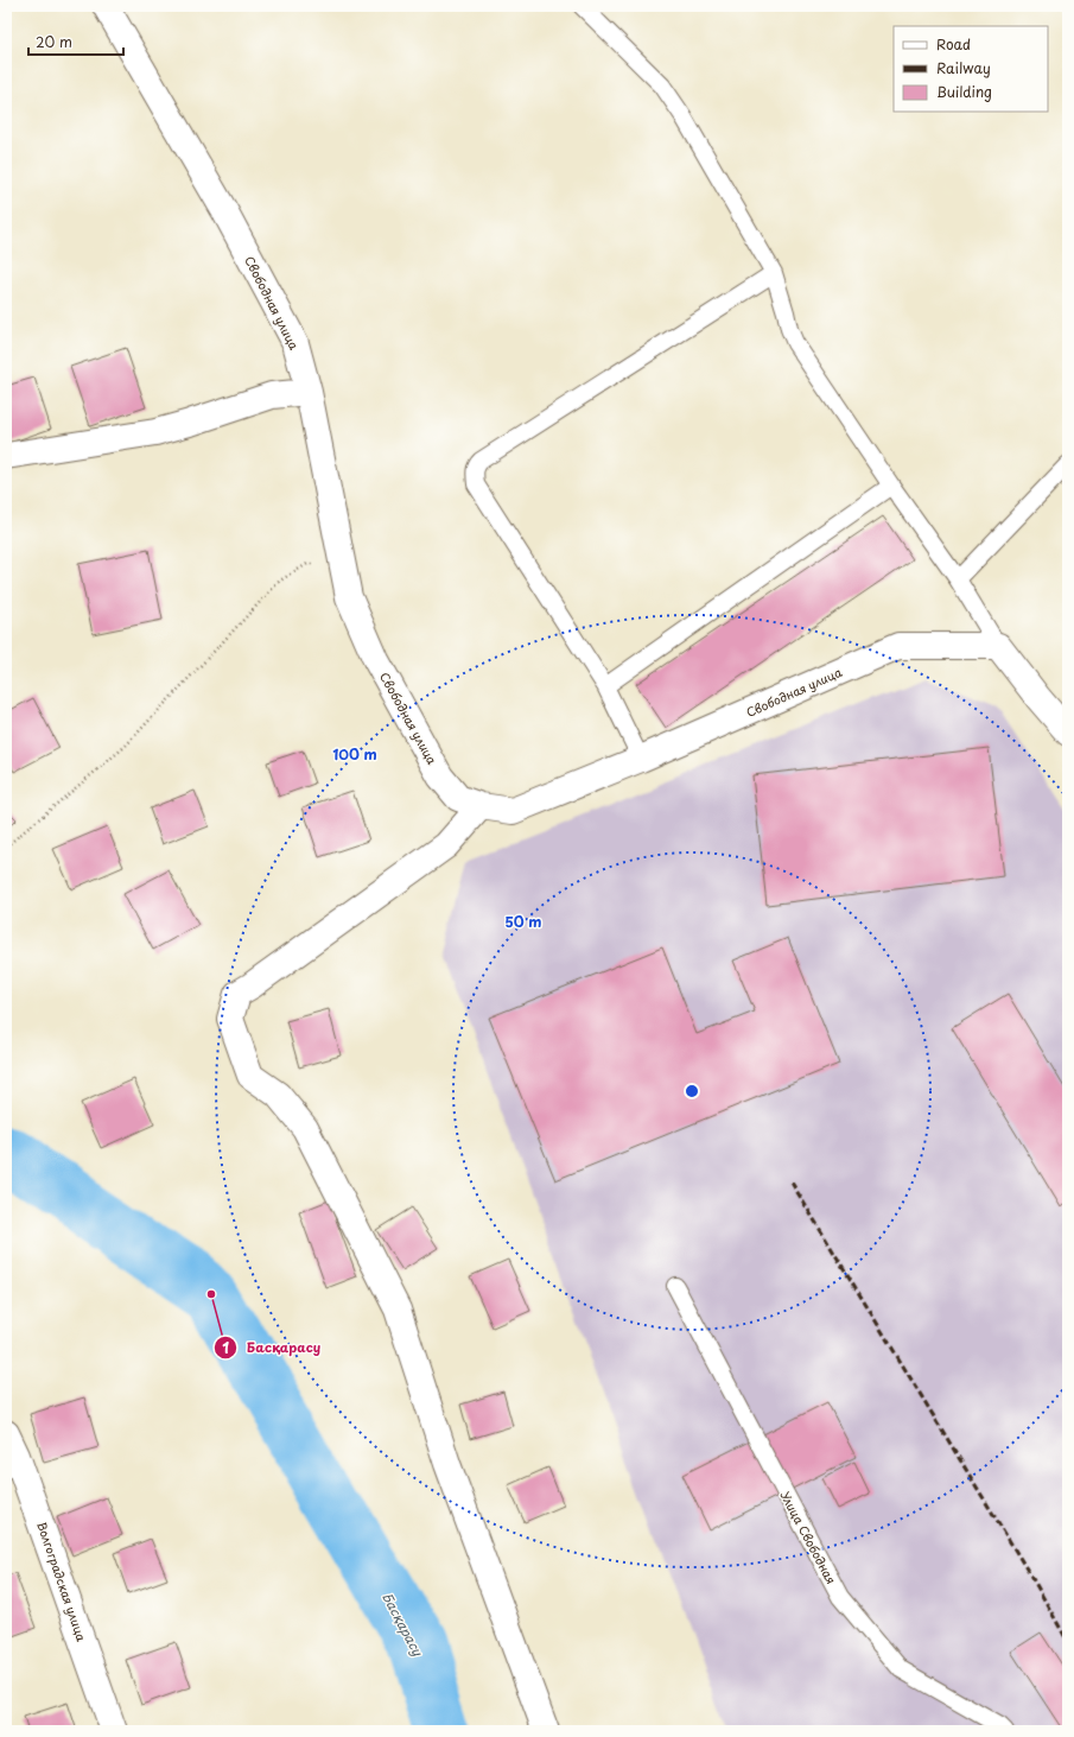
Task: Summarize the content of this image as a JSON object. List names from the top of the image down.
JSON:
{
  "streets": {
    "street": ["Свободная улица", "Волгоградская улица"],
    "lane": ["Улица Свободная"]
  },
  "water": ["Басқарасу"],
  "places": ["Басқарасу"],
  "legend": ["Road", "Railway", "Building"],
  "scale_bar": "20 m",
  "rings": ["100 m", "50 m"]
}
